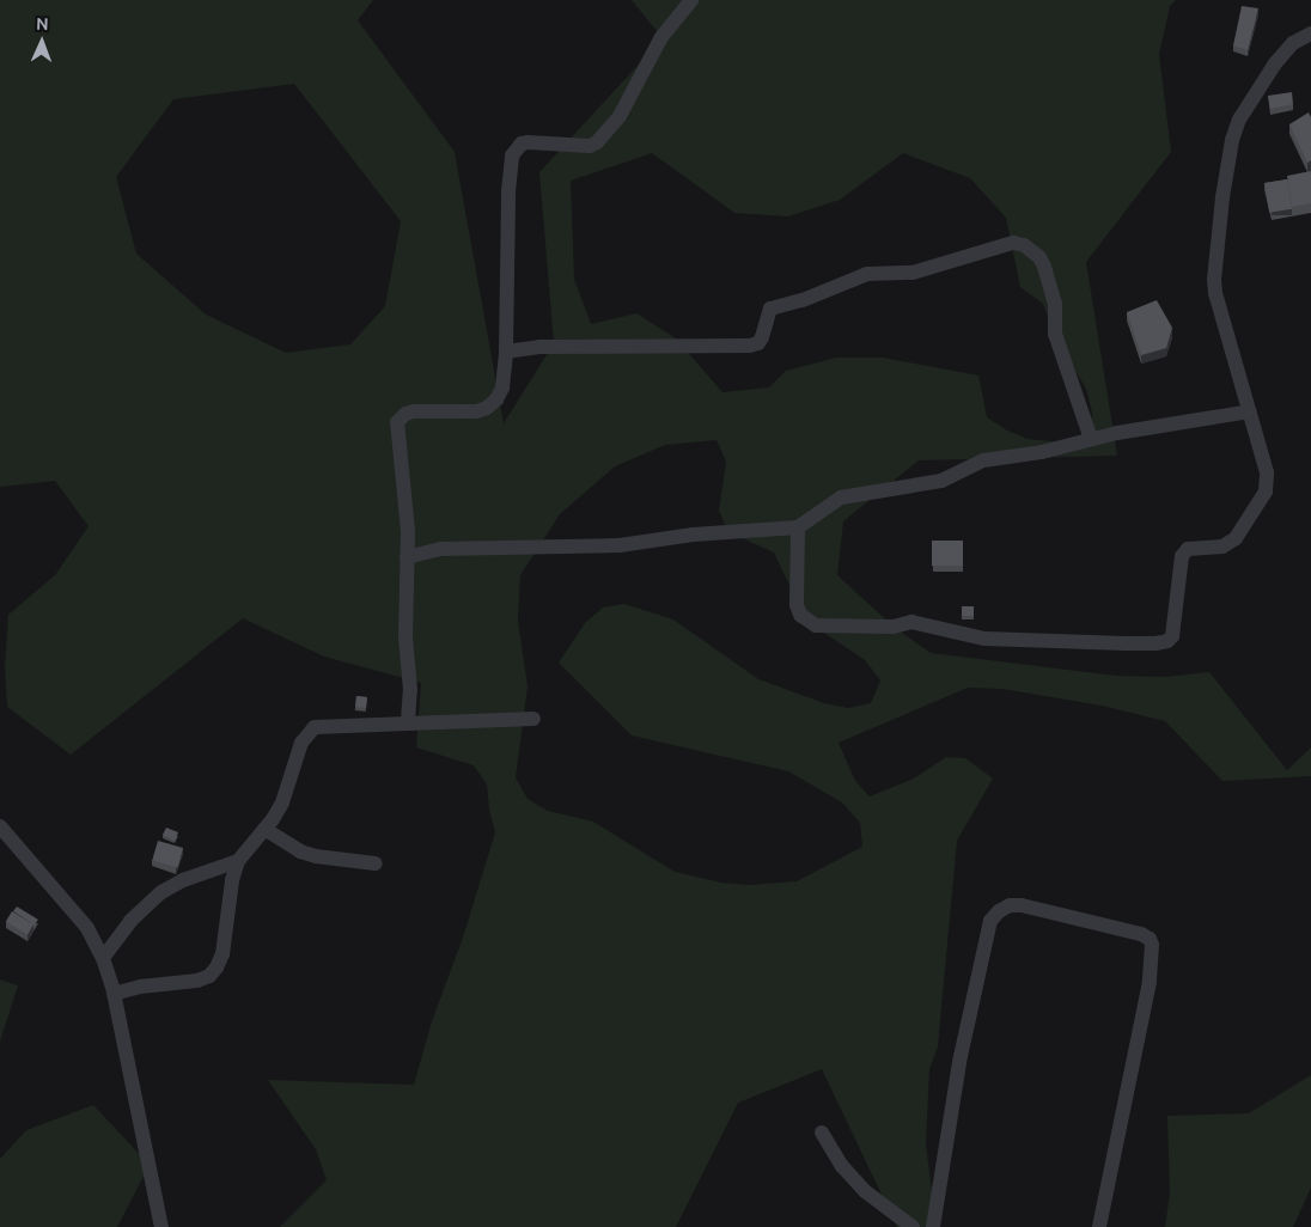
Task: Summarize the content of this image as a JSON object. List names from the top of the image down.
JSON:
{
  "north": "top"
}
